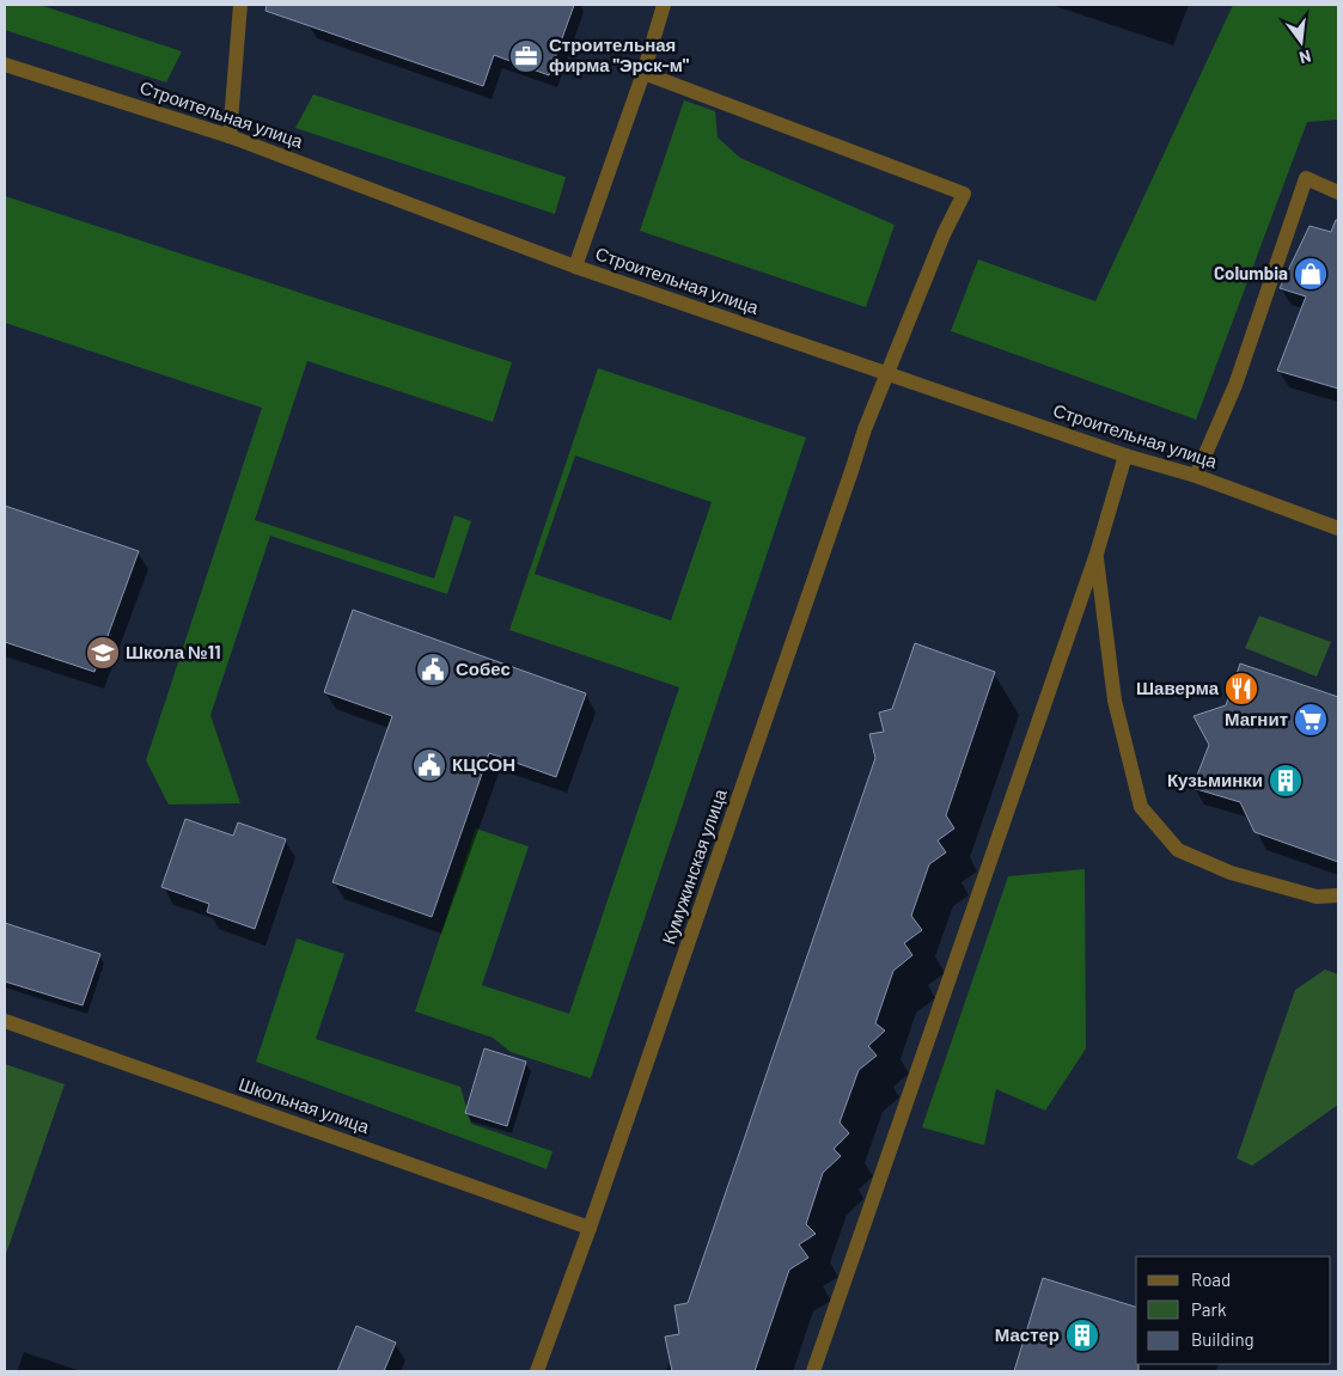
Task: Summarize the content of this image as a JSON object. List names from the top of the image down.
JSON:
{
  "streets": {
    "street": ["Строительная улица", "Кумужинская улица", "Школьная улица"]
  },
  "crossings": [
    ["Строительная улица", "Кумужинская улица"],
    ["Кумужинская улица", "Школьная улица"]
  ],
  "places": {
    "office": ["Строительная фирма \"Эрск-м\""],
    "shop": ["Columbia"],
    "school or university": ["Школа №11"],
    "public building": ["Собес", "КЦСОН"],
    "restaurant": ["Шаверма"],
    "supermarket": ["Магнит"],
    "building": ["Кузьминки", "Мастер"]
  },
  "legend": ["Road", "Park", "Building"],
  "north": "bottom"
}
